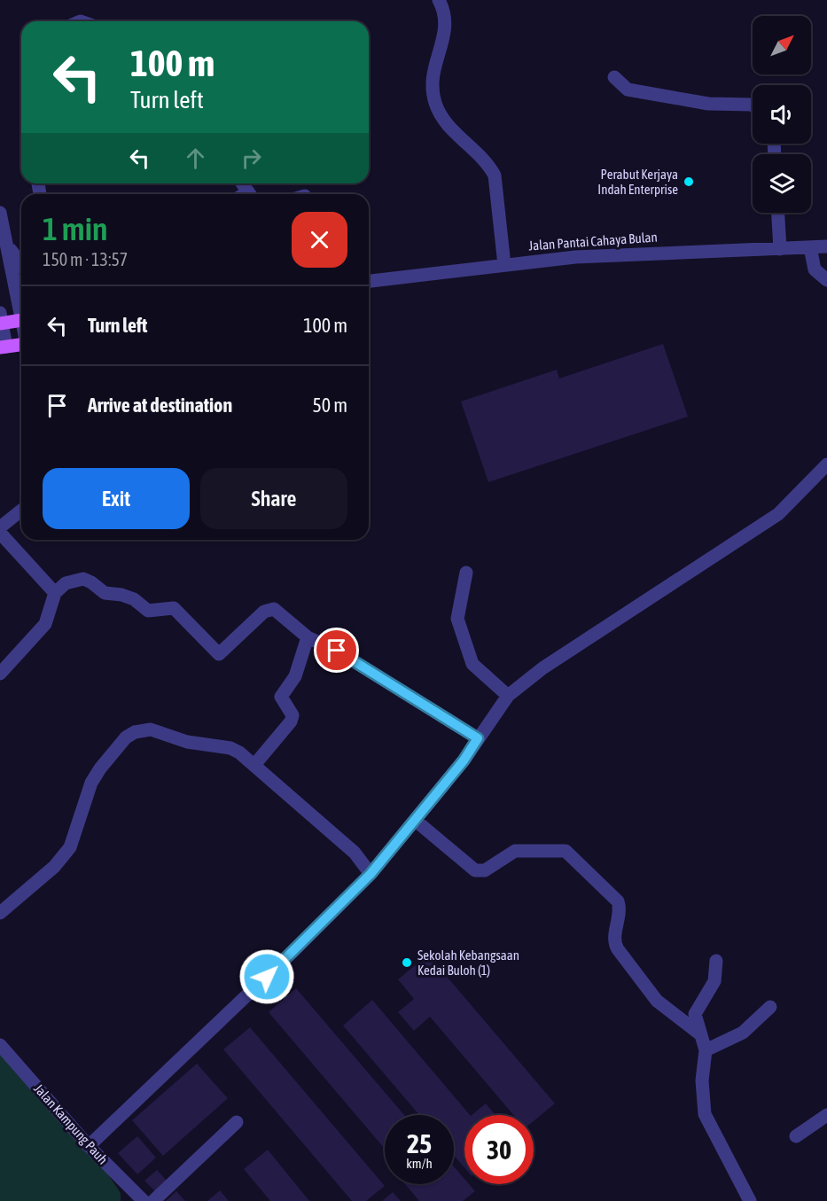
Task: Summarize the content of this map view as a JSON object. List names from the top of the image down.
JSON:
{
  "streets": {
    "street": ["Jalan Pantai Cahaya Bulan", "Jalan Kampung Pauh"]
  },
  "places": ["Perabut Kerjaya Indah Enterprise", "Sekolah Kebangsaan Kedai Buloh (1)"],
  "north": "top right",
  "page": {
    "turn": ["100 m", "Turn left"],
    "heading": ["1 min", "150 m · 13:57"],
    "list": [
      {
        "name": "Turn left",
        "value": "100 m"
      },
      {
        "name": "Arrive at destination",
        "value": "50 m"
      }
    ],
    "buttons": ["Exit", "Share"],
    "speed": "25 km/h",
    "limit": "30"
  }
}
